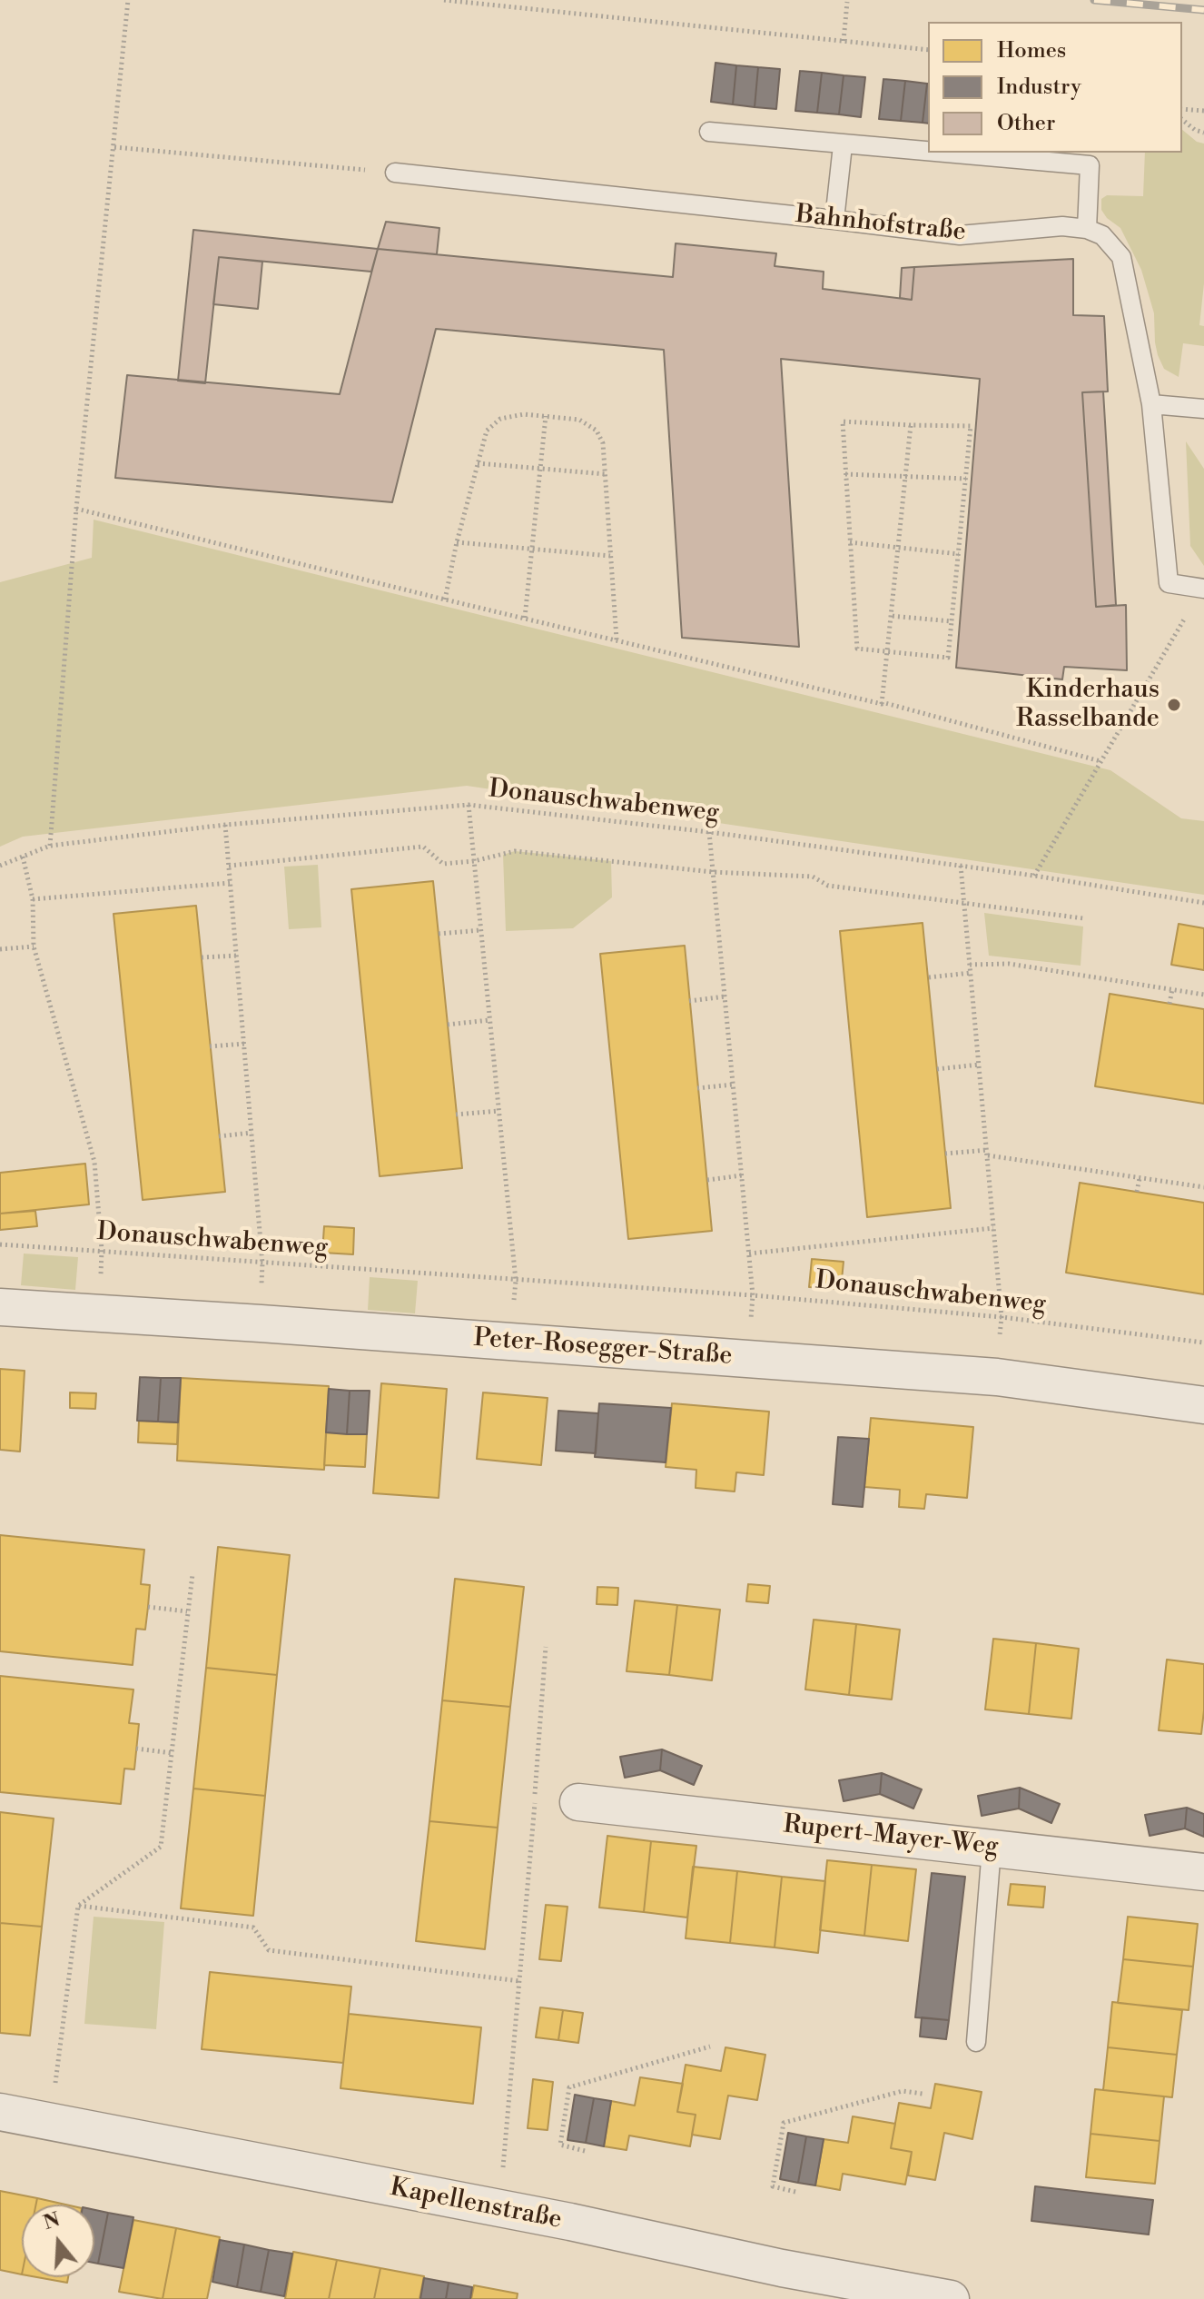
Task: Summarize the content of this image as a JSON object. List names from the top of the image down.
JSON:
{
  "streets": {
    "street": ["Peter-Rosegger-Straße", "Rupert-Mayer-Weg", "Kapellenstraße"],
    "lane": ["Bahnhofstraße"],
    "path": ["Donauschwabenweg"]
  },
  "places": ["Kinderhaus Rasselbande"],
  "legend": ["Homes", "Industry", "Other"],
  "north": "top"
}
